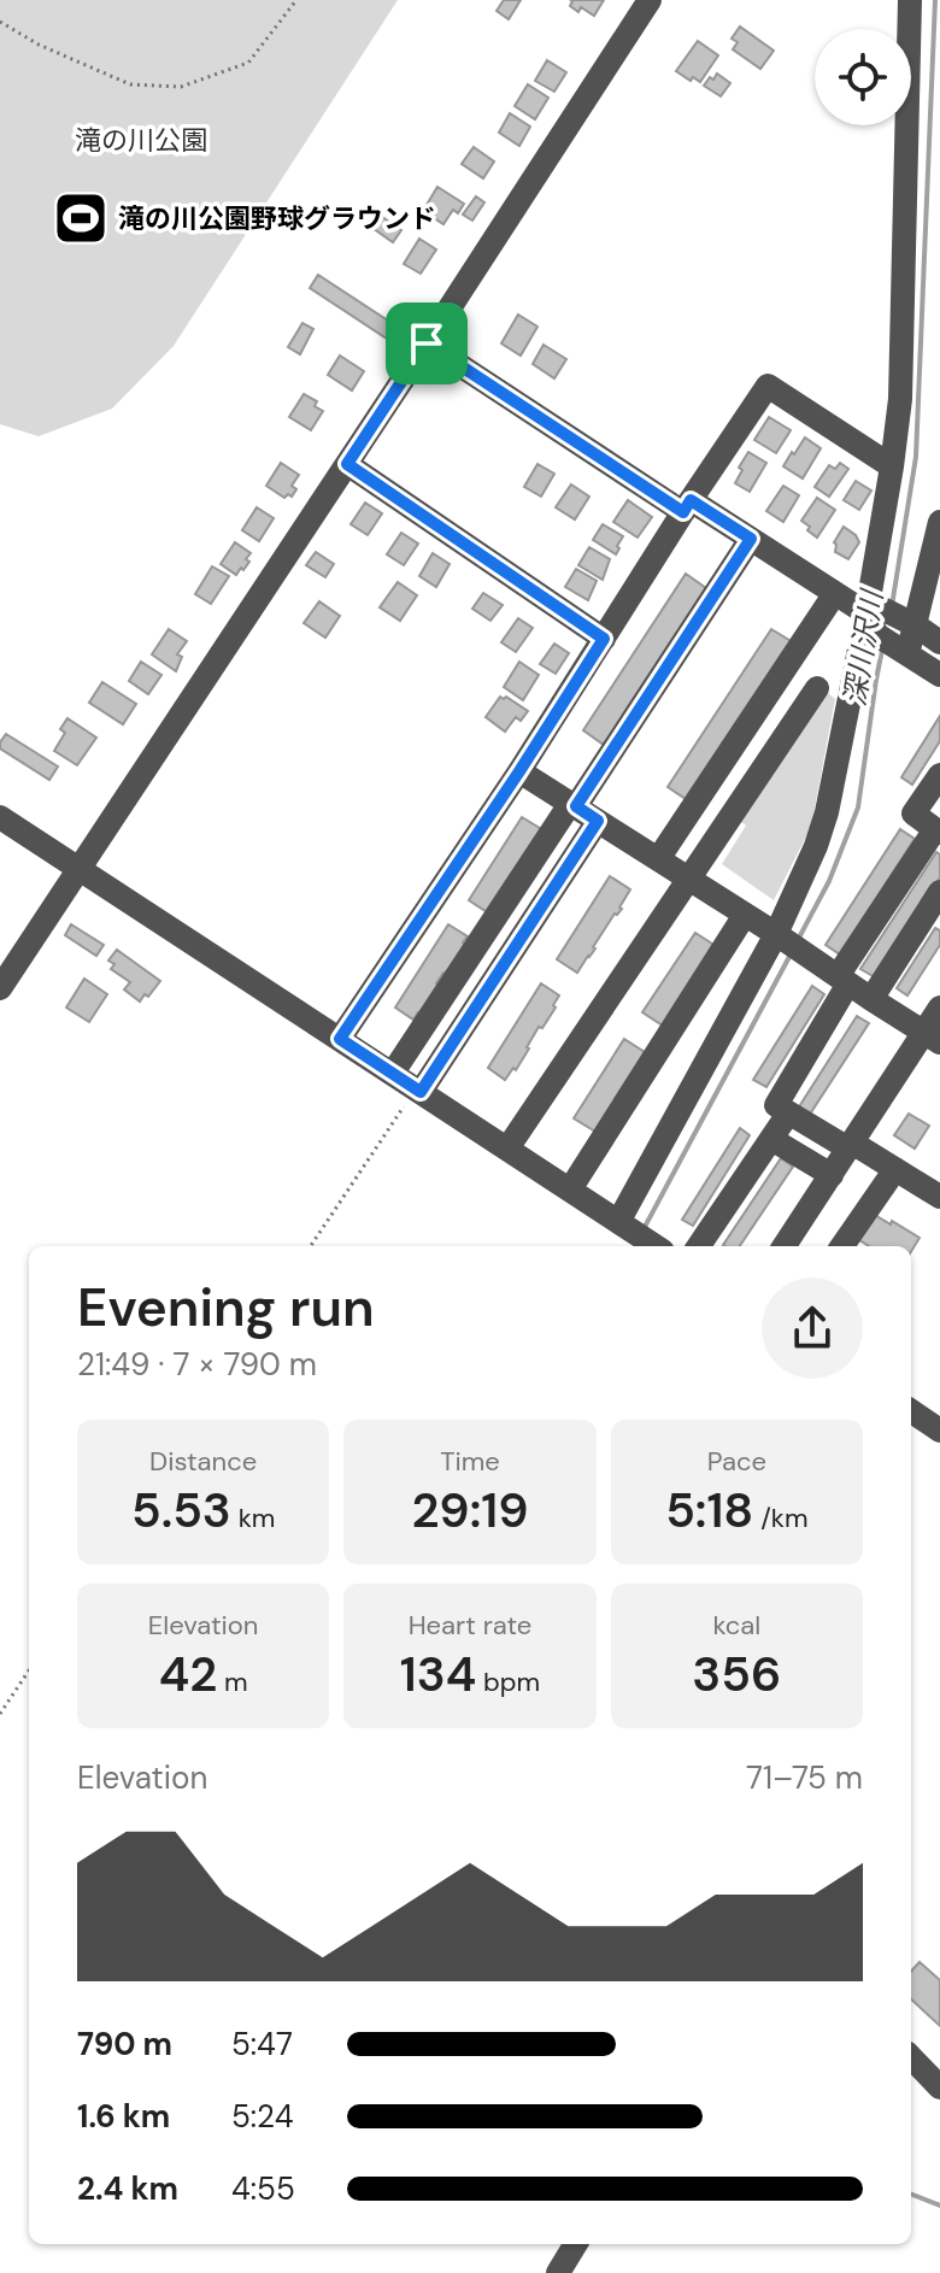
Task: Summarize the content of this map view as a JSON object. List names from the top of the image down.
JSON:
{
  "water": ["深川沢川"],
  "parks": ["滝の川公園"],
  "places": {
    "sports": ["滝の川公園野球グラウンド"]
  },
  "page": {
    "heading": ["Evening run", "21:49 · 7 × 790 m"],
    "stats": [
      ["Distance", "5.53 km"],
      ["Time", "29:19"],
      ["Pace", "5:18 /km"],
      ["Elevation", "42 m"],
      ["Heart rate", "134 bpm"],
      ["kcal", "356"]
    ],
    "chart": ["Elevation", "71–75 m"],
    "list": [
      {
        "name": "790 m",
        "note": "5:47"
      },
      {
        "name": "1.6 km",
        "note": "5:24"
      },
      {
        "name": "2.4 km",
        "note": "4:55"
      }
    ]
  }
}
